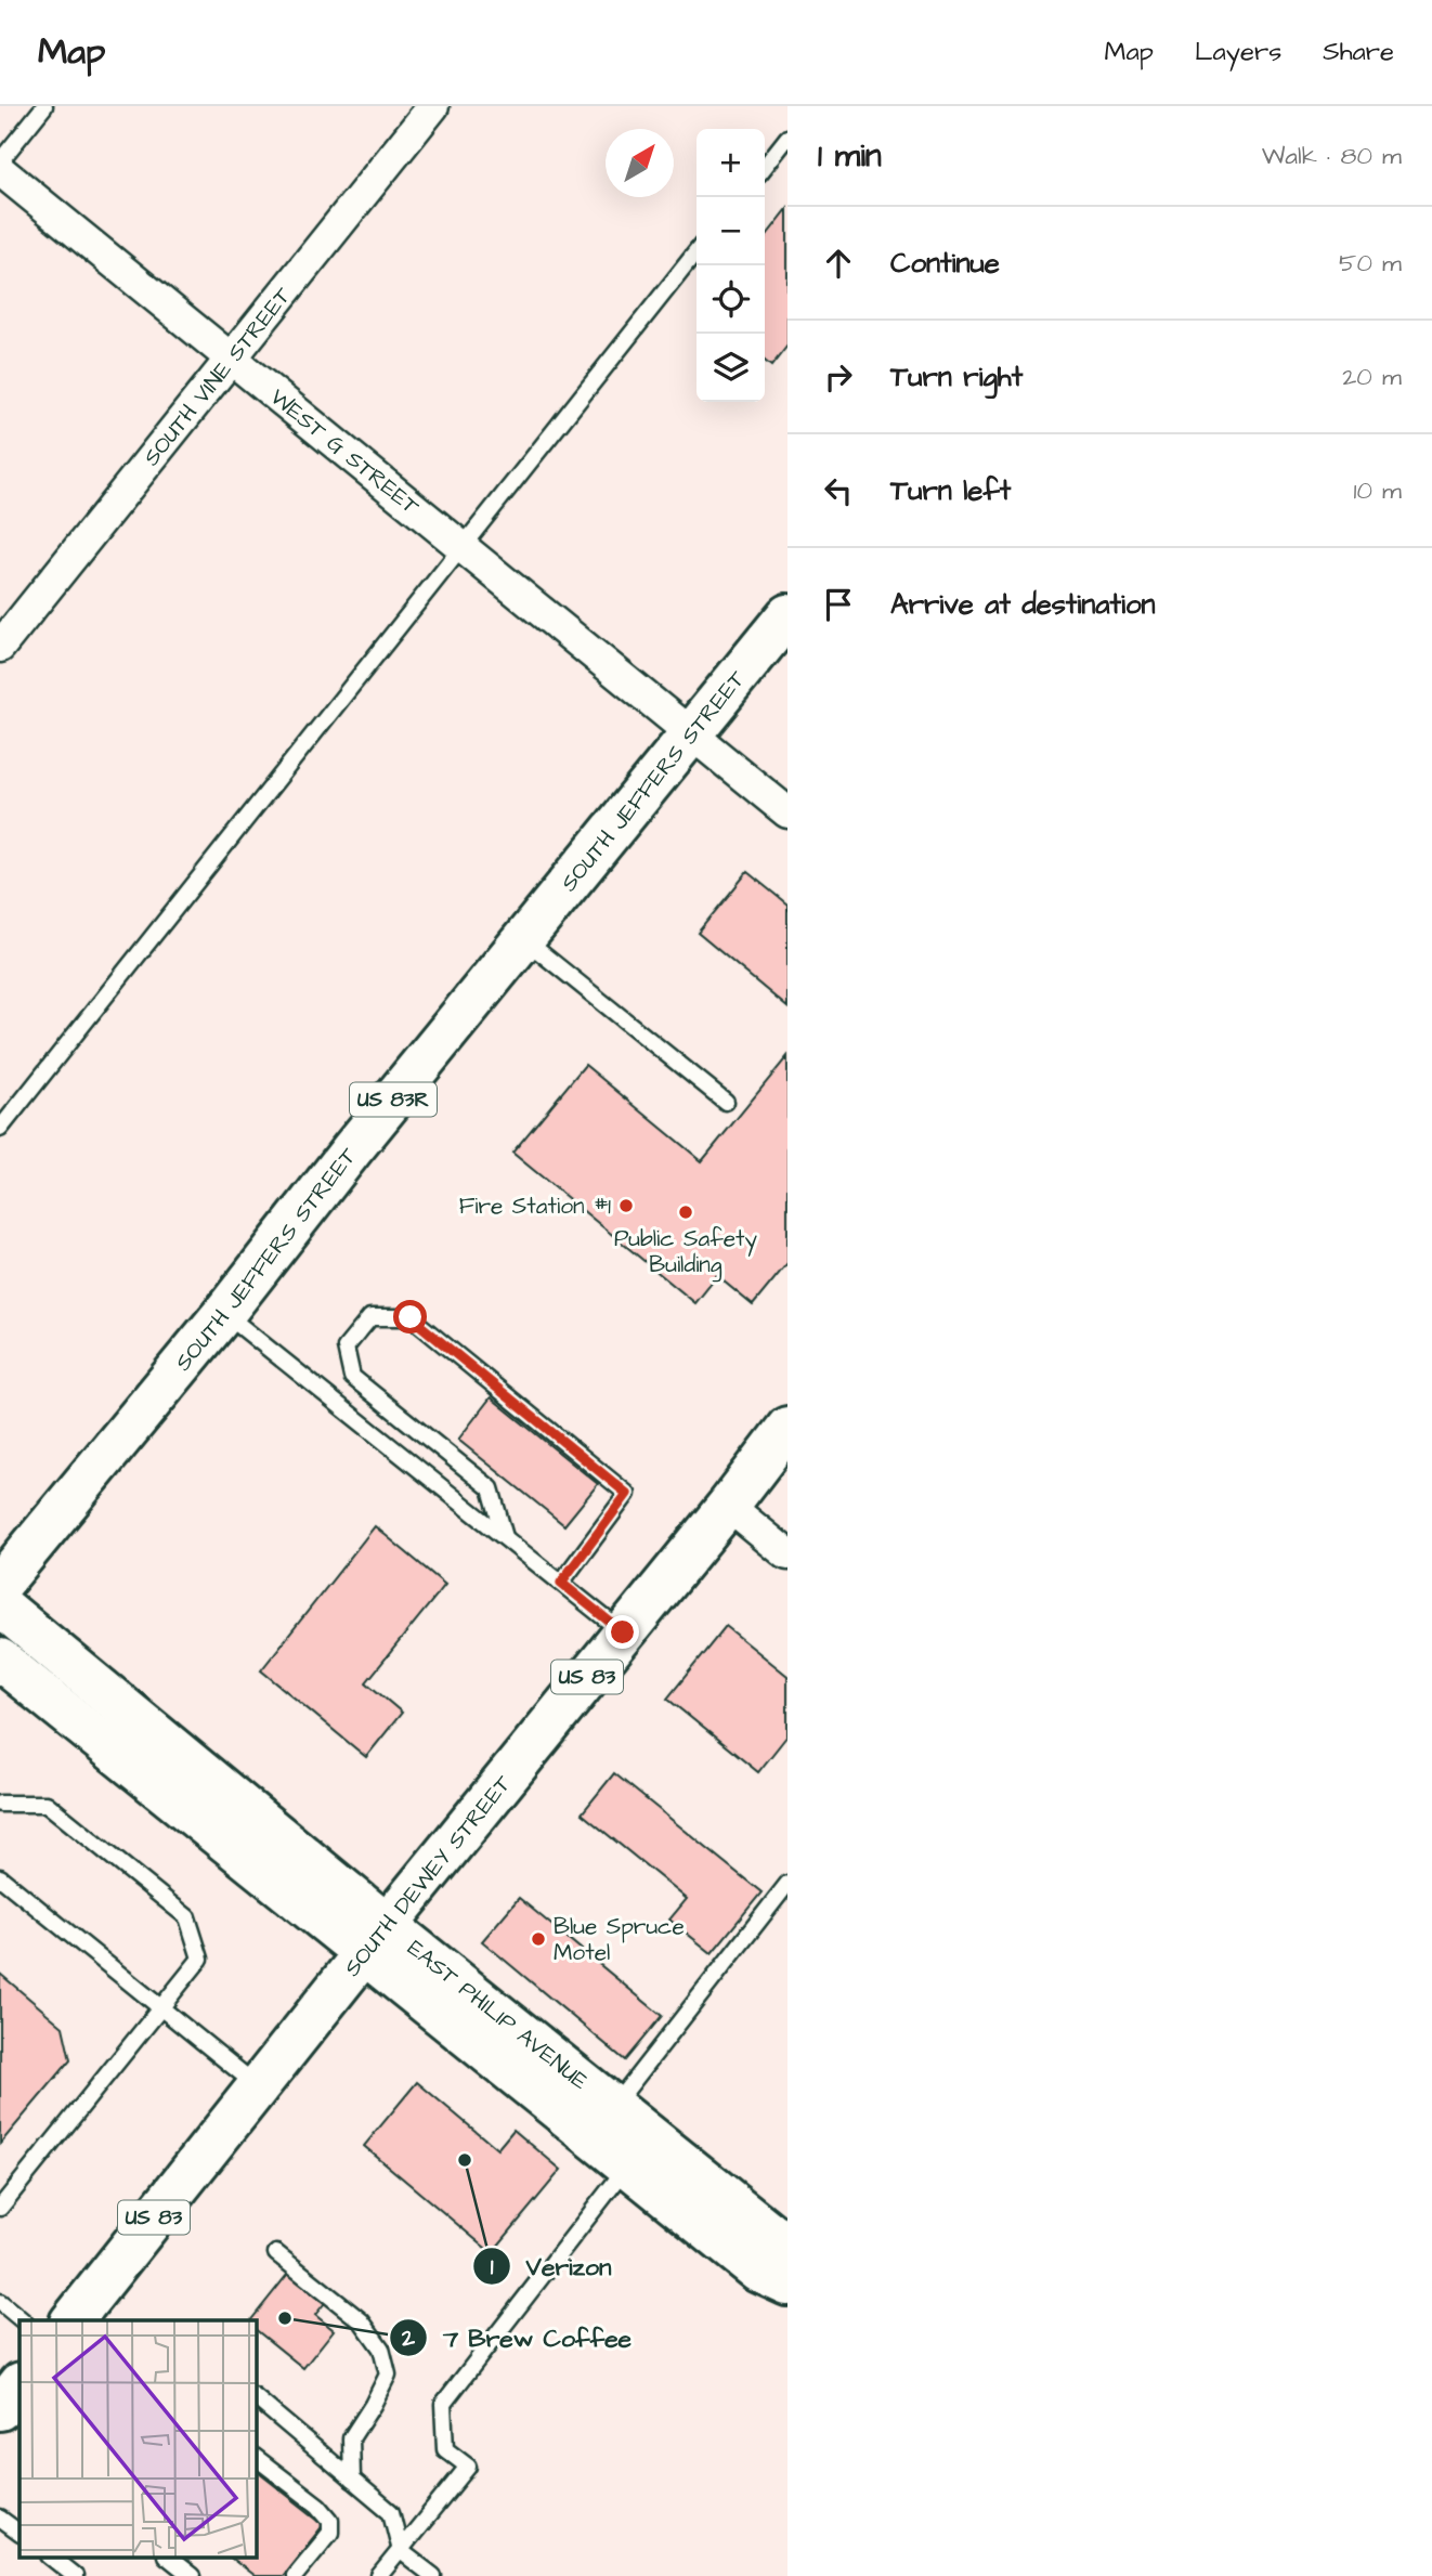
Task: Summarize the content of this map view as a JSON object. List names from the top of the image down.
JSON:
{
  "streets": {
    "main road": [
      "SOUTH JEFFERS STREET",
      "US 83R",
      "US 83",
      "SOUTH DEWEY STREET",
      "EAST PHILIP AVENUE"
    ],
    "street": ["SOUTH VINE STREET", "WEST G STREET"]
  },
  "crossings": [
    ["SOUTH VINE STREET", "WEST G STREET"],
    ["WEST G STREET", "SOUTH JEFFERS STREET"],
    ["SOUTH DEWEY STREET", "EAST PHILIP AVENUE"]
  ],
  "places": [
    "Fire Station #1",
    "Public Safety Building",
    "Blue Spruce Motel",
    "Verizon",
    "7 Brew Coffee"
  ],
  "north": "top right",
  "page": {
    "header": "Map",
    "nav": ["Map", "Layers", "Share"],
    "heading": ["1 min", "Walk · 80 m"],
    "map_buttons": ["+", "−"],
    "list": [
      ["Continue", "50 m"],
      ["Turn right", "20 m"],
      ["Turn left", "10 m"],
      "Arrive at destination"
    ]
  }
}
